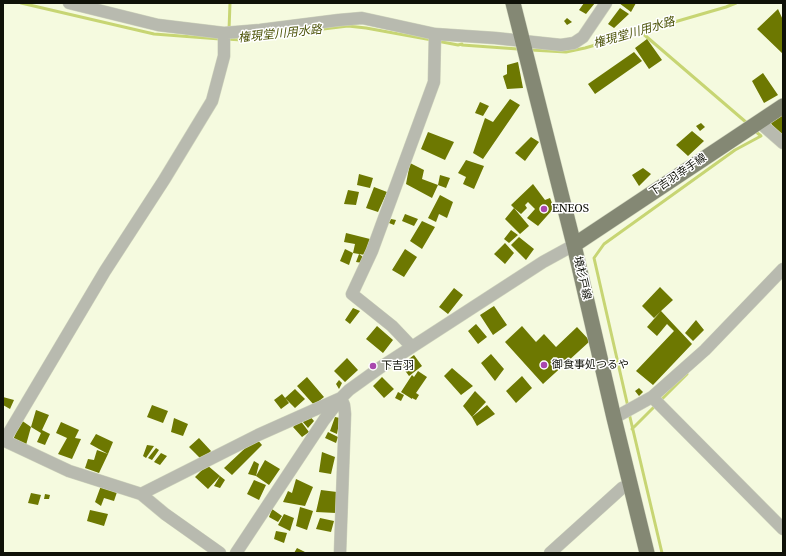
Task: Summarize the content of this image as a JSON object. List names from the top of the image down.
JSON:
{
  "streets": {
    "main road": ["下吉羽幸手線", "境杉戸線"]
  },
  "crossings": [
    ["下吉羽幸手線", "境杉戸線"]
  ],
  "water": ["権現堂川用水路"],
  "places": ["ENEOS", "御食事処つるや", "下吉羽"]
}
